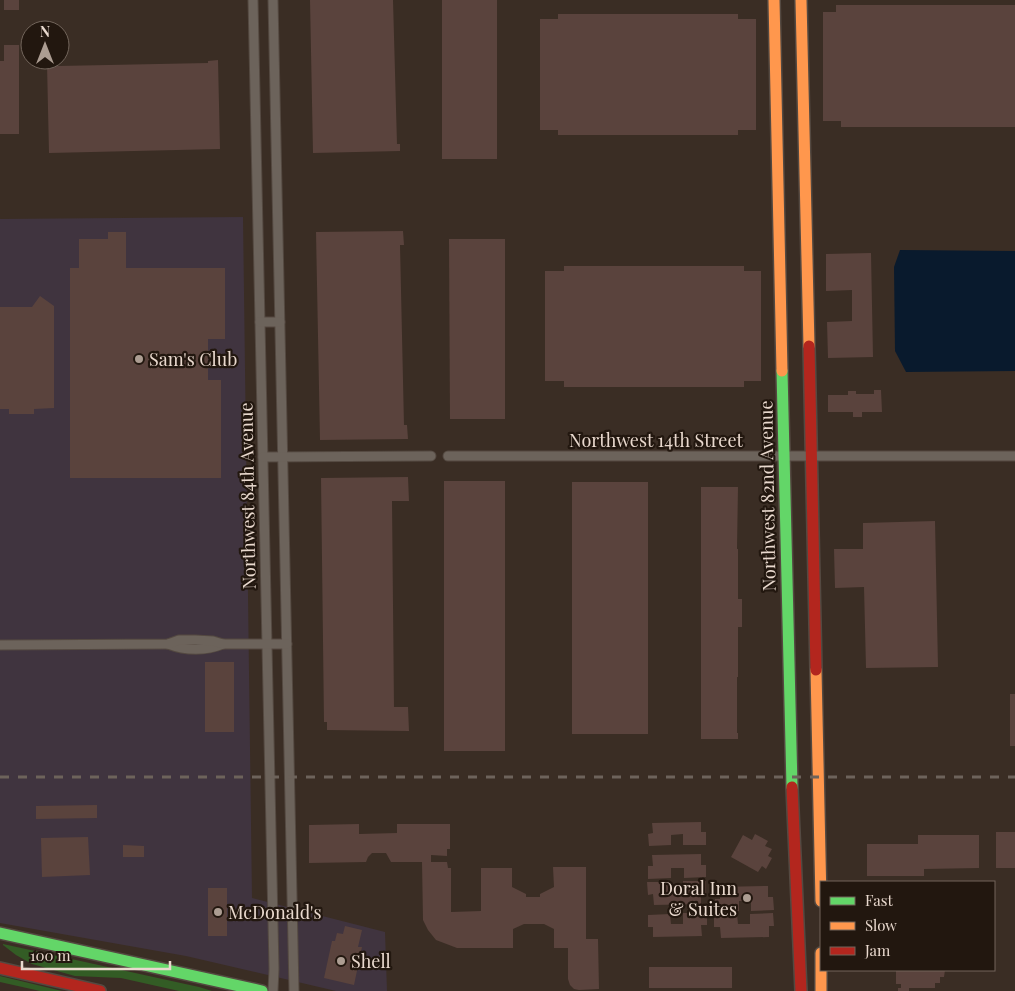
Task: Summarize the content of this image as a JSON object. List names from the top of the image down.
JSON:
{
  "streets": {
    "street": ["Northwest 14th Street", "Northwest 84th Avenue", "Northwest 82nd Avenue"]
  },
  "crossings": [
    ["Northwest 14th Street", "Northwest 82nd Avenue"]
  ],
  "places": [
    "Sam's Club",
    "Doral Inn & Suites",
    "McDonald's",
    "Shell"
  ],
  "legend": ["Fast", "Slow", "Jam"],
  "scale_bar": "100 m",
  "north": "top"
}
